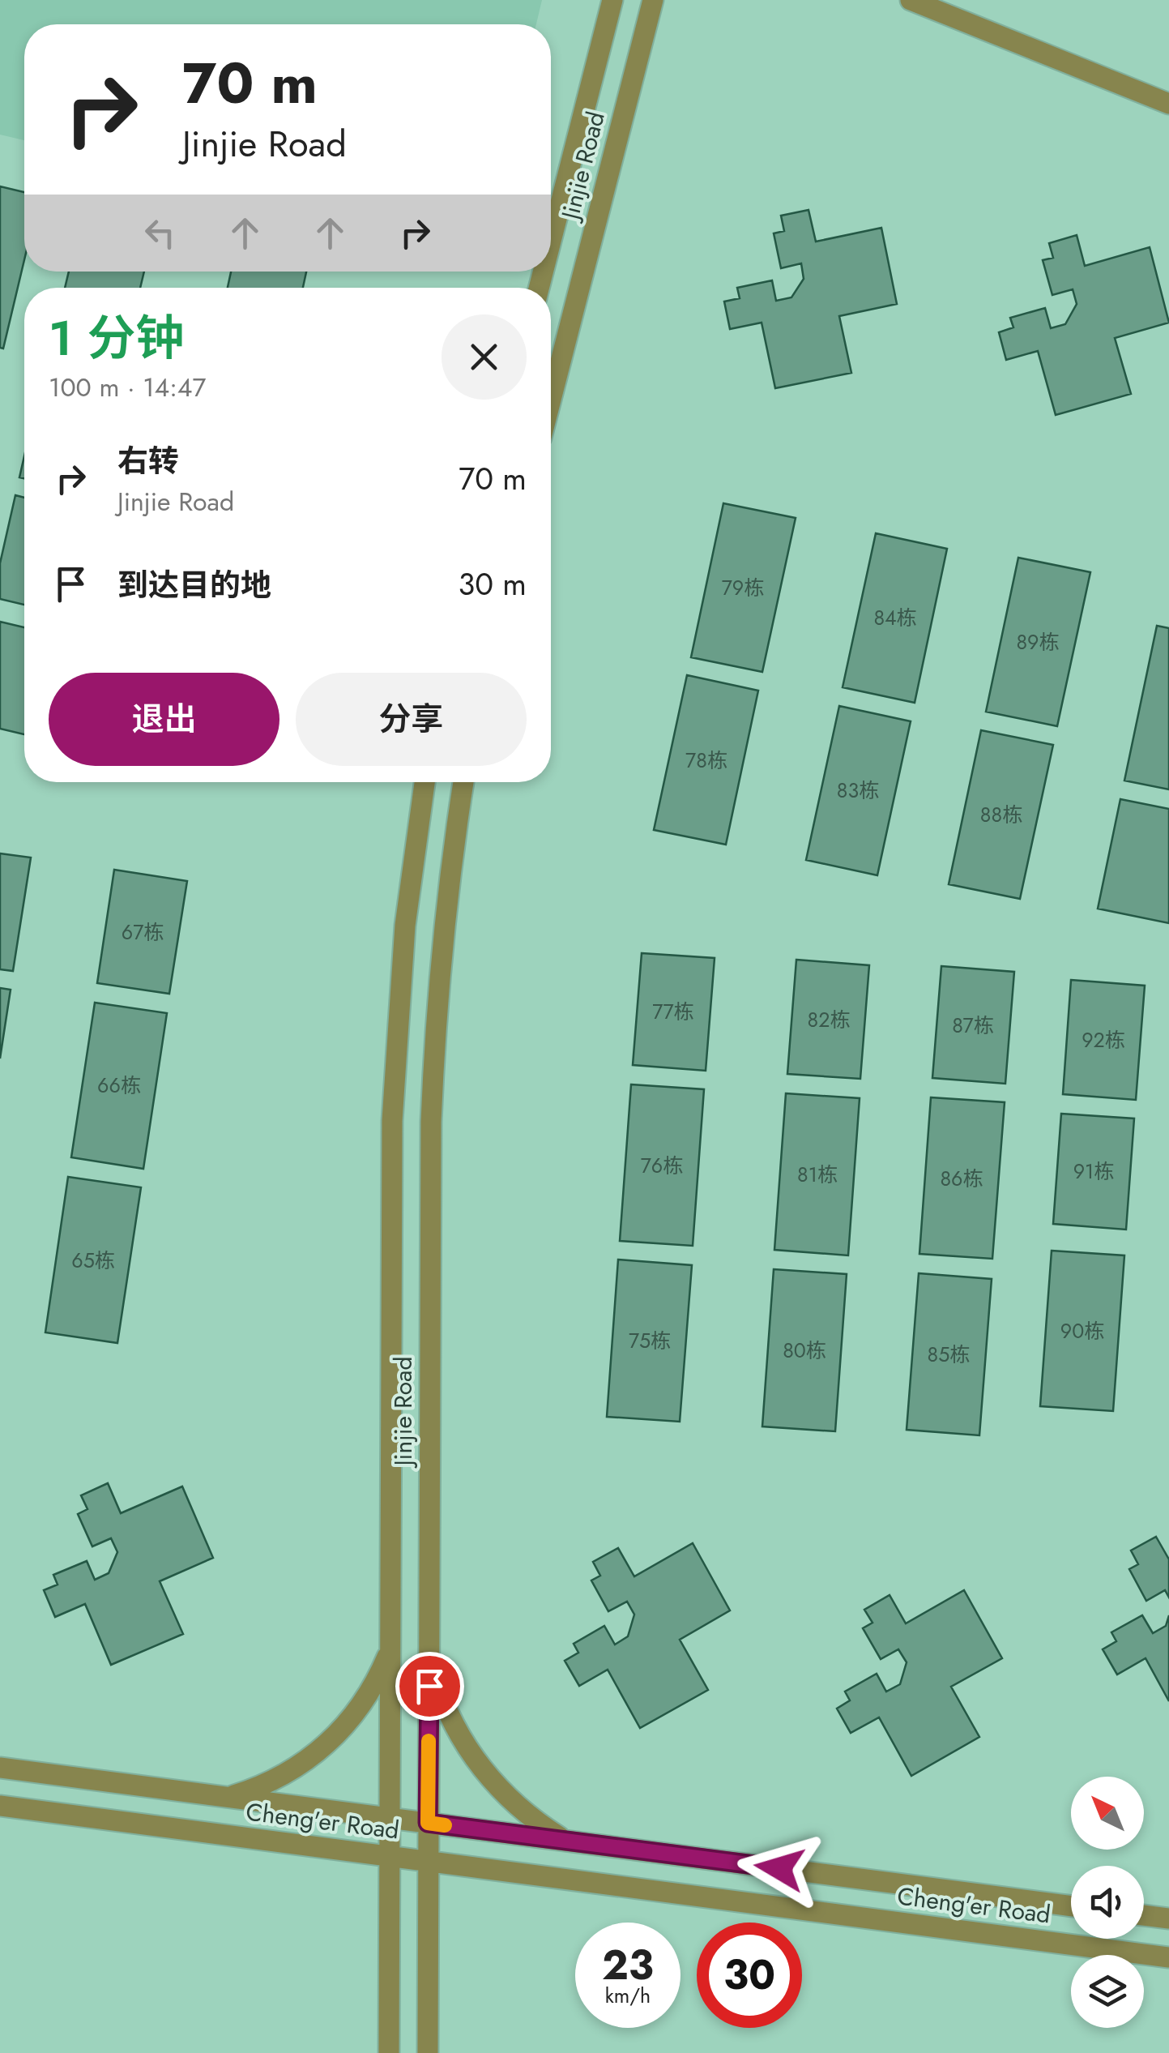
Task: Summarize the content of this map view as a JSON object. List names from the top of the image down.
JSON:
{
  "streets": {
    "street": ["Jinjie Road", "Cheng'er Road"]
  },
  "crossings": [
    ["Jinjie Road", "Cheng'er Road"]
  ],
  "house_numbers": [
    "79栋",
    "84栋",
    "89栋",
    "78栋",
    "83栋",
    "88栋",
    "67栋",
    "77栋",
    "82栋",
    "87栋",
    "92栋",
    "66栋",
    "76栋",
    "91栋",
    "81栋",
    "86栋",
    "65栋",
    "90栋",
    "75栋",
    "80栋",
    "85栋"
  ],
  "north": "top left",
  "page": {
    "turn": ["70 m", "Jinjie Road"],
    "heading": ["1 分钟", "100 m · 14:47"],
    "list": [
      {
        "name": "右转",
        "note": "Jinjie Road",
        "value": "70 m"
      },
      {
        "name": "到达目的地",
        "value": "30 m"
      }
    ],
    "buttons": ["退出", "分享"],
    "speed": "23 km/h",
    "limit": "30"
  }
}
